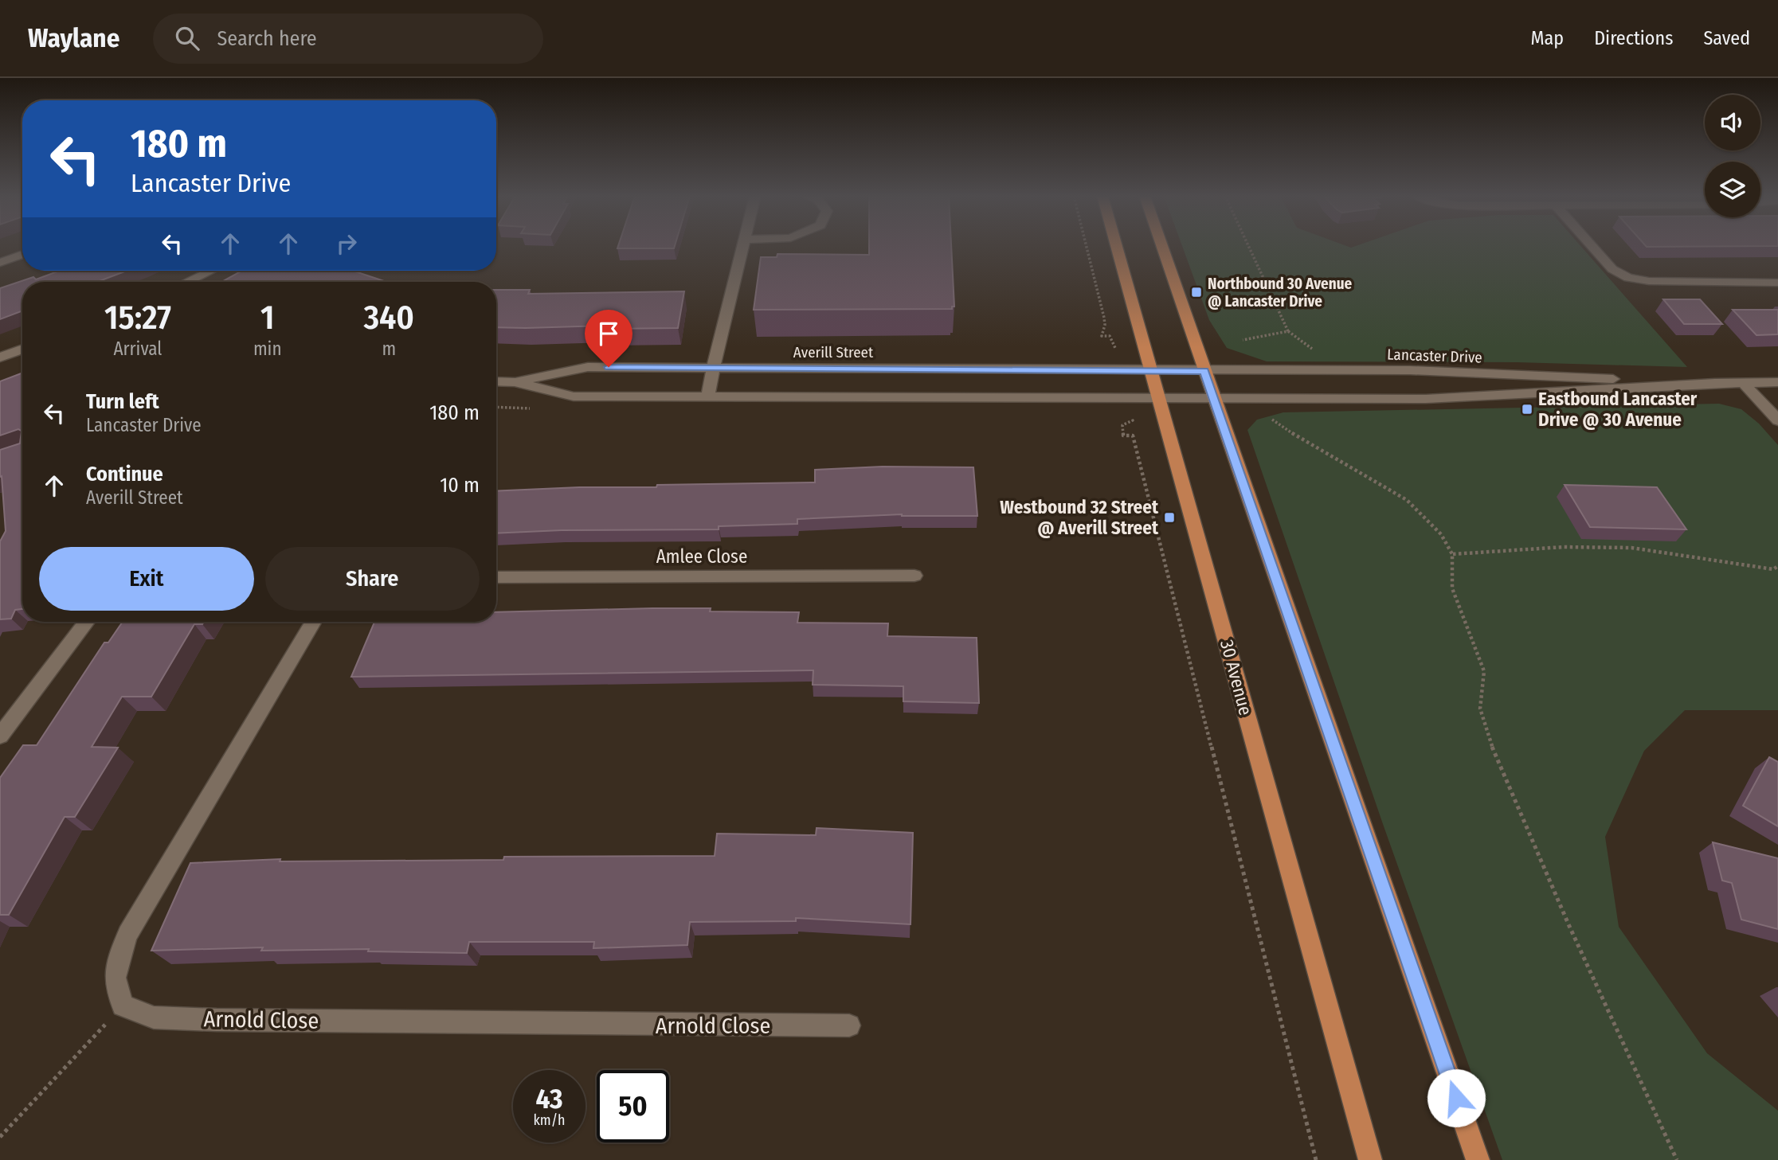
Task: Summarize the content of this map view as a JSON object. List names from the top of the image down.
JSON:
{
  "streets": {
    "main road": ["30 Avenue"],
    "street": [
      "Averill Street",
      "Lancaster Drive",
      "Amlee Close",
      "Arnold Close"
    ]
  },
  "crossings": [
    ["Averill Street", "Lancaster Drive"],
    ["Averill Street", "30 Avenue"],
    ["Lancaster Drive", "30 Avenue"]
  ],
  "places": {
    "transit": ["Northbound 30 Avenue @ Lancaster Drive", "Eastbound Lancaster Drive @ 30 Avenue", "Westbound 32 Street @ Averill Street"]
  },
  "page": {
    "header": "Waylane",
    "search": "Search here",
    "nav": ["Map", "Directions", "Saved"],
    "turn": ["180 m", "Lancaster Drive"],
    "eta": [
      "15:27",
      "Arrival",
      "1",
      "min",
      "340",
      "m"
    ],
    "list": [
      {
        "name": "Turn left",
        "note": "Lancaster Drive",
        "value": "180 m"
      },
      {
        "name": "Continue",
        "note": "Averill Street",
        "value": "10 m"
      }
    ],
    "buttons": ["Exit", "Share"],
    "speed": "43 km/h",
    "limit": "50"
  }
}
